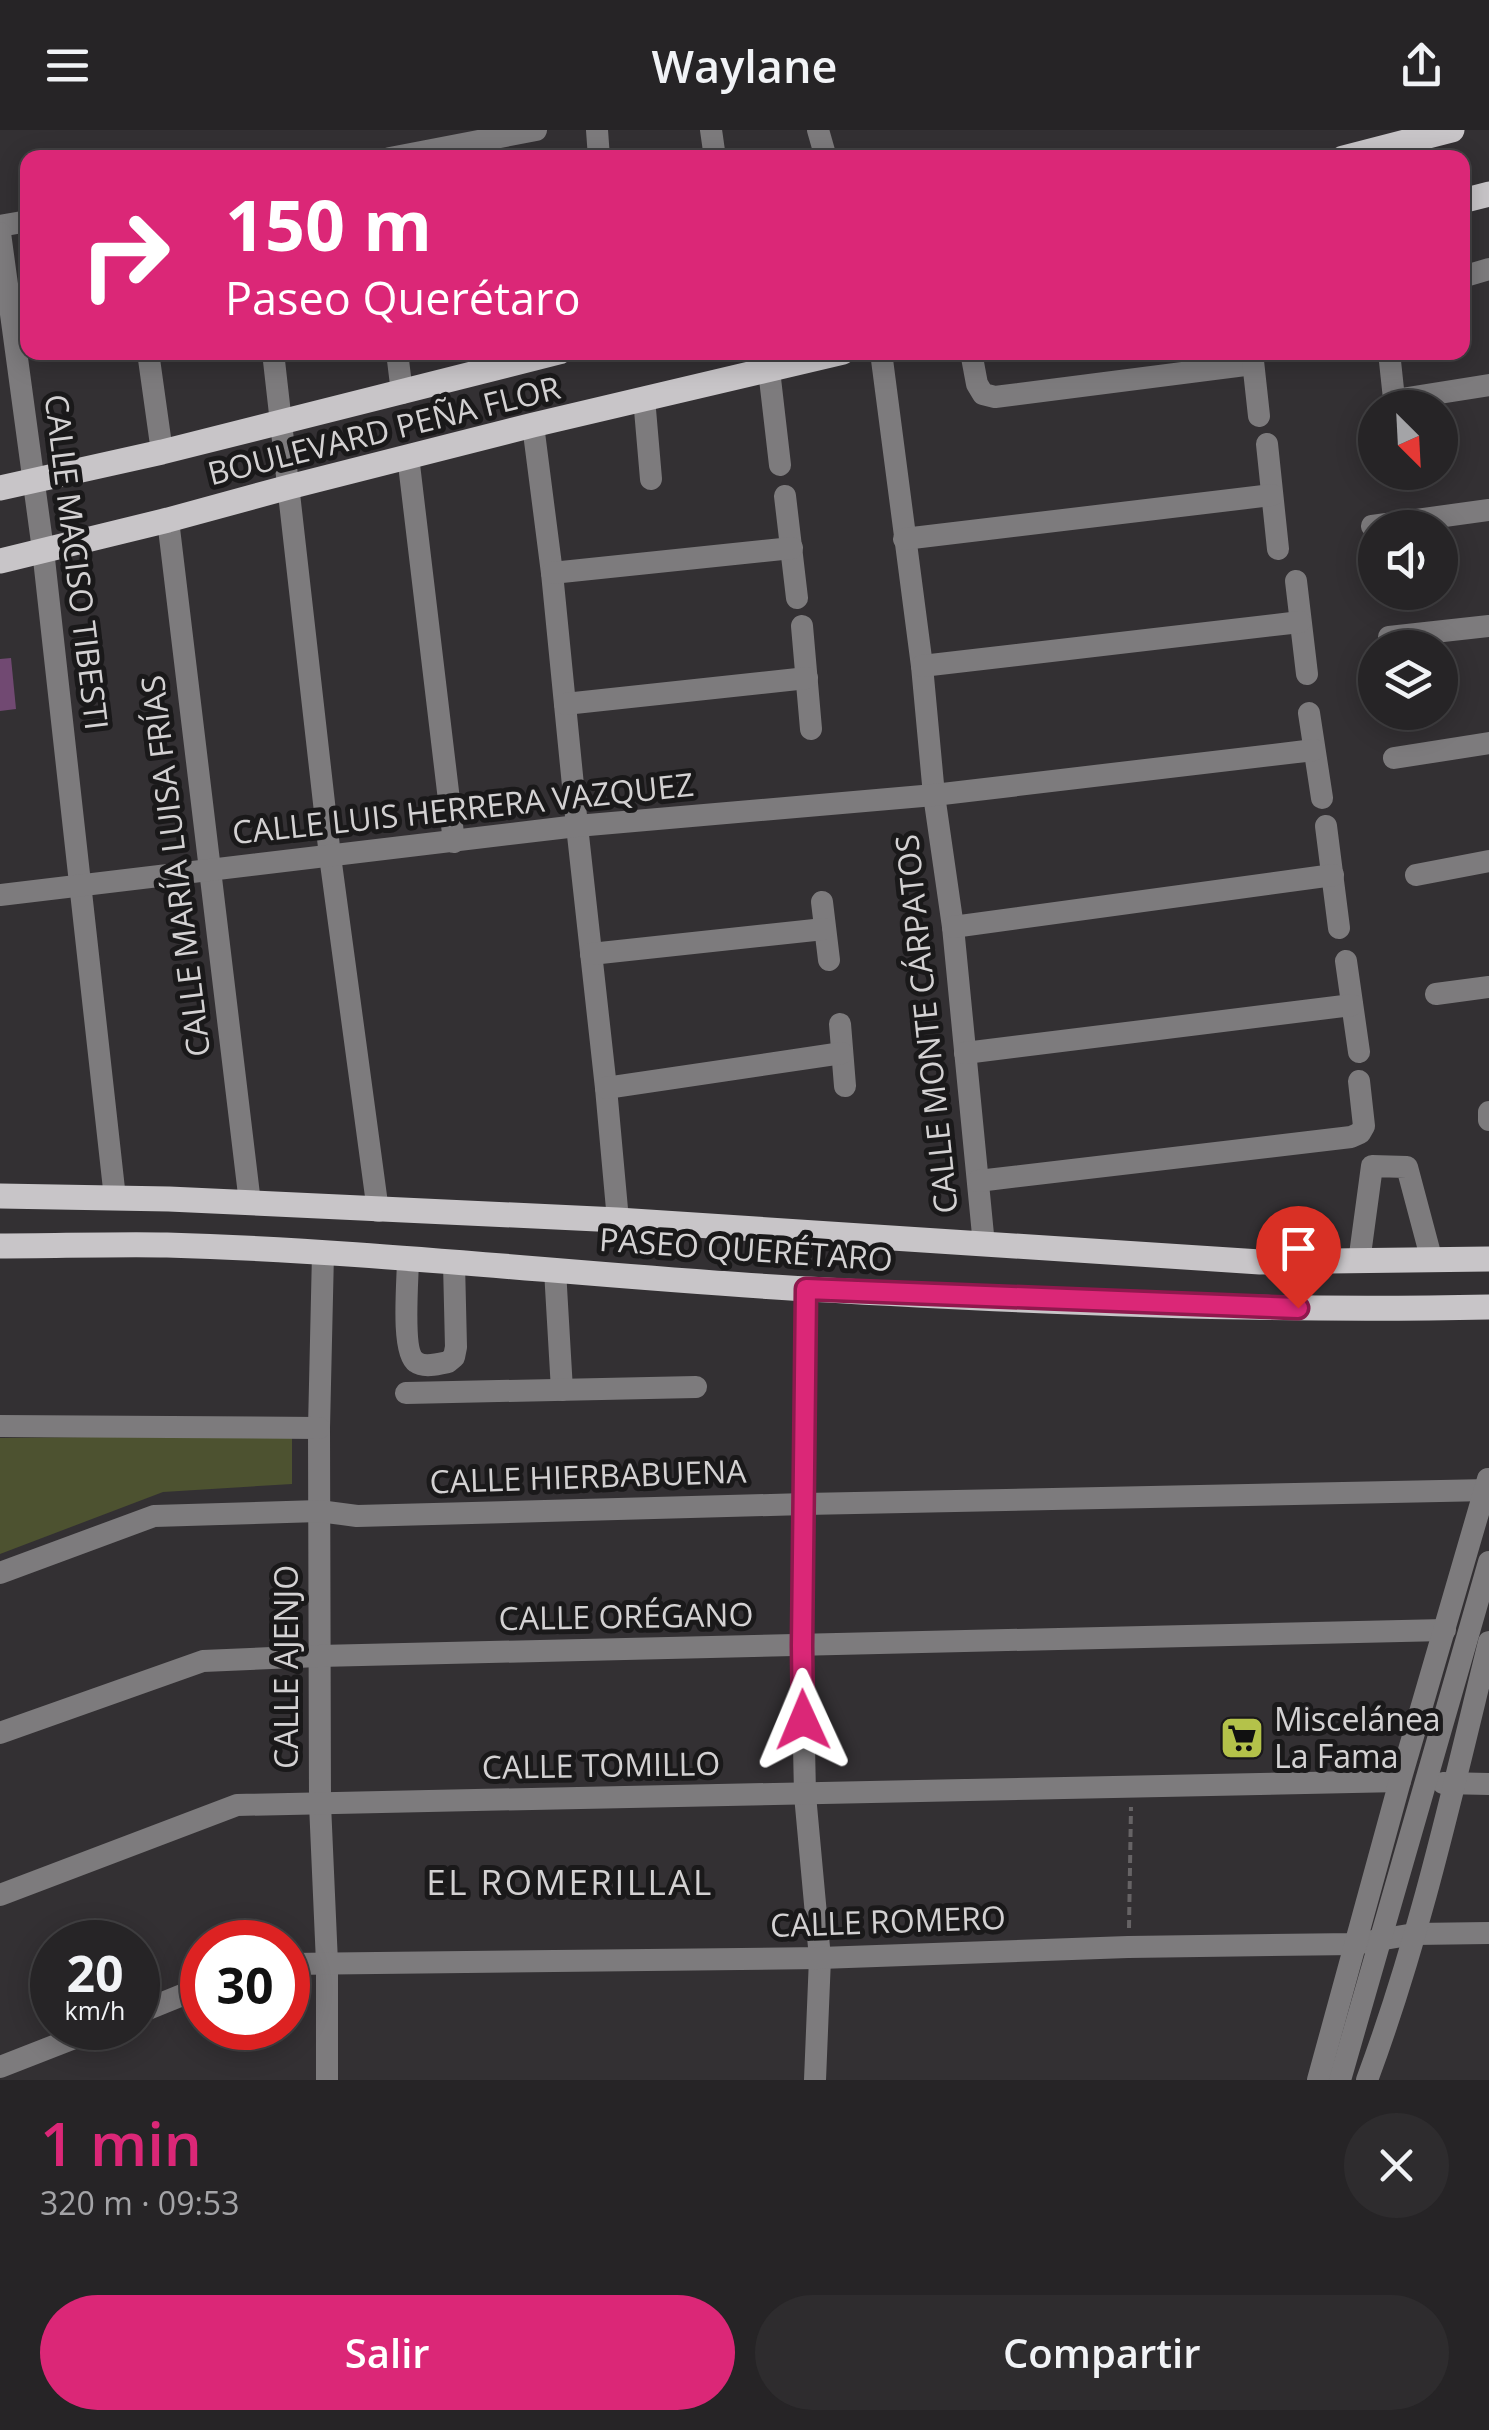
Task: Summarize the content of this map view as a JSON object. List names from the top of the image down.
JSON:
{
  "streets": {
    "main road": ["BOULEVARD PEÑA FLOR", "PASEO QUERÉTARO"],
    "street": [
      "CALLE MACISO TIBESTI",
      "CALLE LUIS HERRERA VAZQUEZ",
      "CALLE MARÍA LUISA FRÍAS",
      "CALLE MONTE CÁRPATOS",
      "CALLE HIERBABUENA",
      "CALLE ORÉGANO",
      "CALLE AJENJO",
      "CALLE TOMILLO",
      "CALLE ROMERO"
    ]
  },
  "crossings": [
    ["BOULEVARD PEÑA FLOR", "CALLE MACISO TIBESTI"],
    ["BOULEVARD PEÑA FLOR", "CALLE MARÍA LUISA FRÍAS"],
    ["CALLE MACISO TIBESTI", "CALLE LUIS HERRERA VAZQUEZ"],
    ["CALLE MACISO TIBESTI", "PASEO QUERÉTARO"],
    ["CALLE LUIS HERRERA VAZQUEZ", "CALLE MARÍA LUISA FRÍAS"],
    ["CALLE LUIS HERRERA VAZQUEZ", "CALLE MONTE CÁRPATOS"],
    ["CALLE MARÍA LUISA FRÍAS", "PASEO QUERÉTARO"],
    ["CALLE MONTE CÁRPATOS", "PASEO QUERÉTARO"],
    ["PASEO QUERÉTARO", "CALLE AJENJO"],
    ["CALLE HIERBABUENA", "CALLE AJENJO"],
    ["CALLE ORÉGANO", "CALLE AJENJO"],
    ["CALLE AJENJO", "CALLE TOMILLO"],
    ["CALLE AJENJO", "CALLE ROMERO"]
  ],
  "districts": ["EL ROMERILLAL"],
  "places": {
    "supermarket": ["Miscelánea La Fama"]
  },
  "north": "bottom right",
  "page": {
    "header": "Waylane",
    "turn": ["150 m", "Paseo Querétaro"],
    "speed": "20 km/h",
    "limit": "30",
    "heading": ["1 min", "320 m · 09:53"],
    "buttons": ["Salir", "Compartir"]
  }
}
